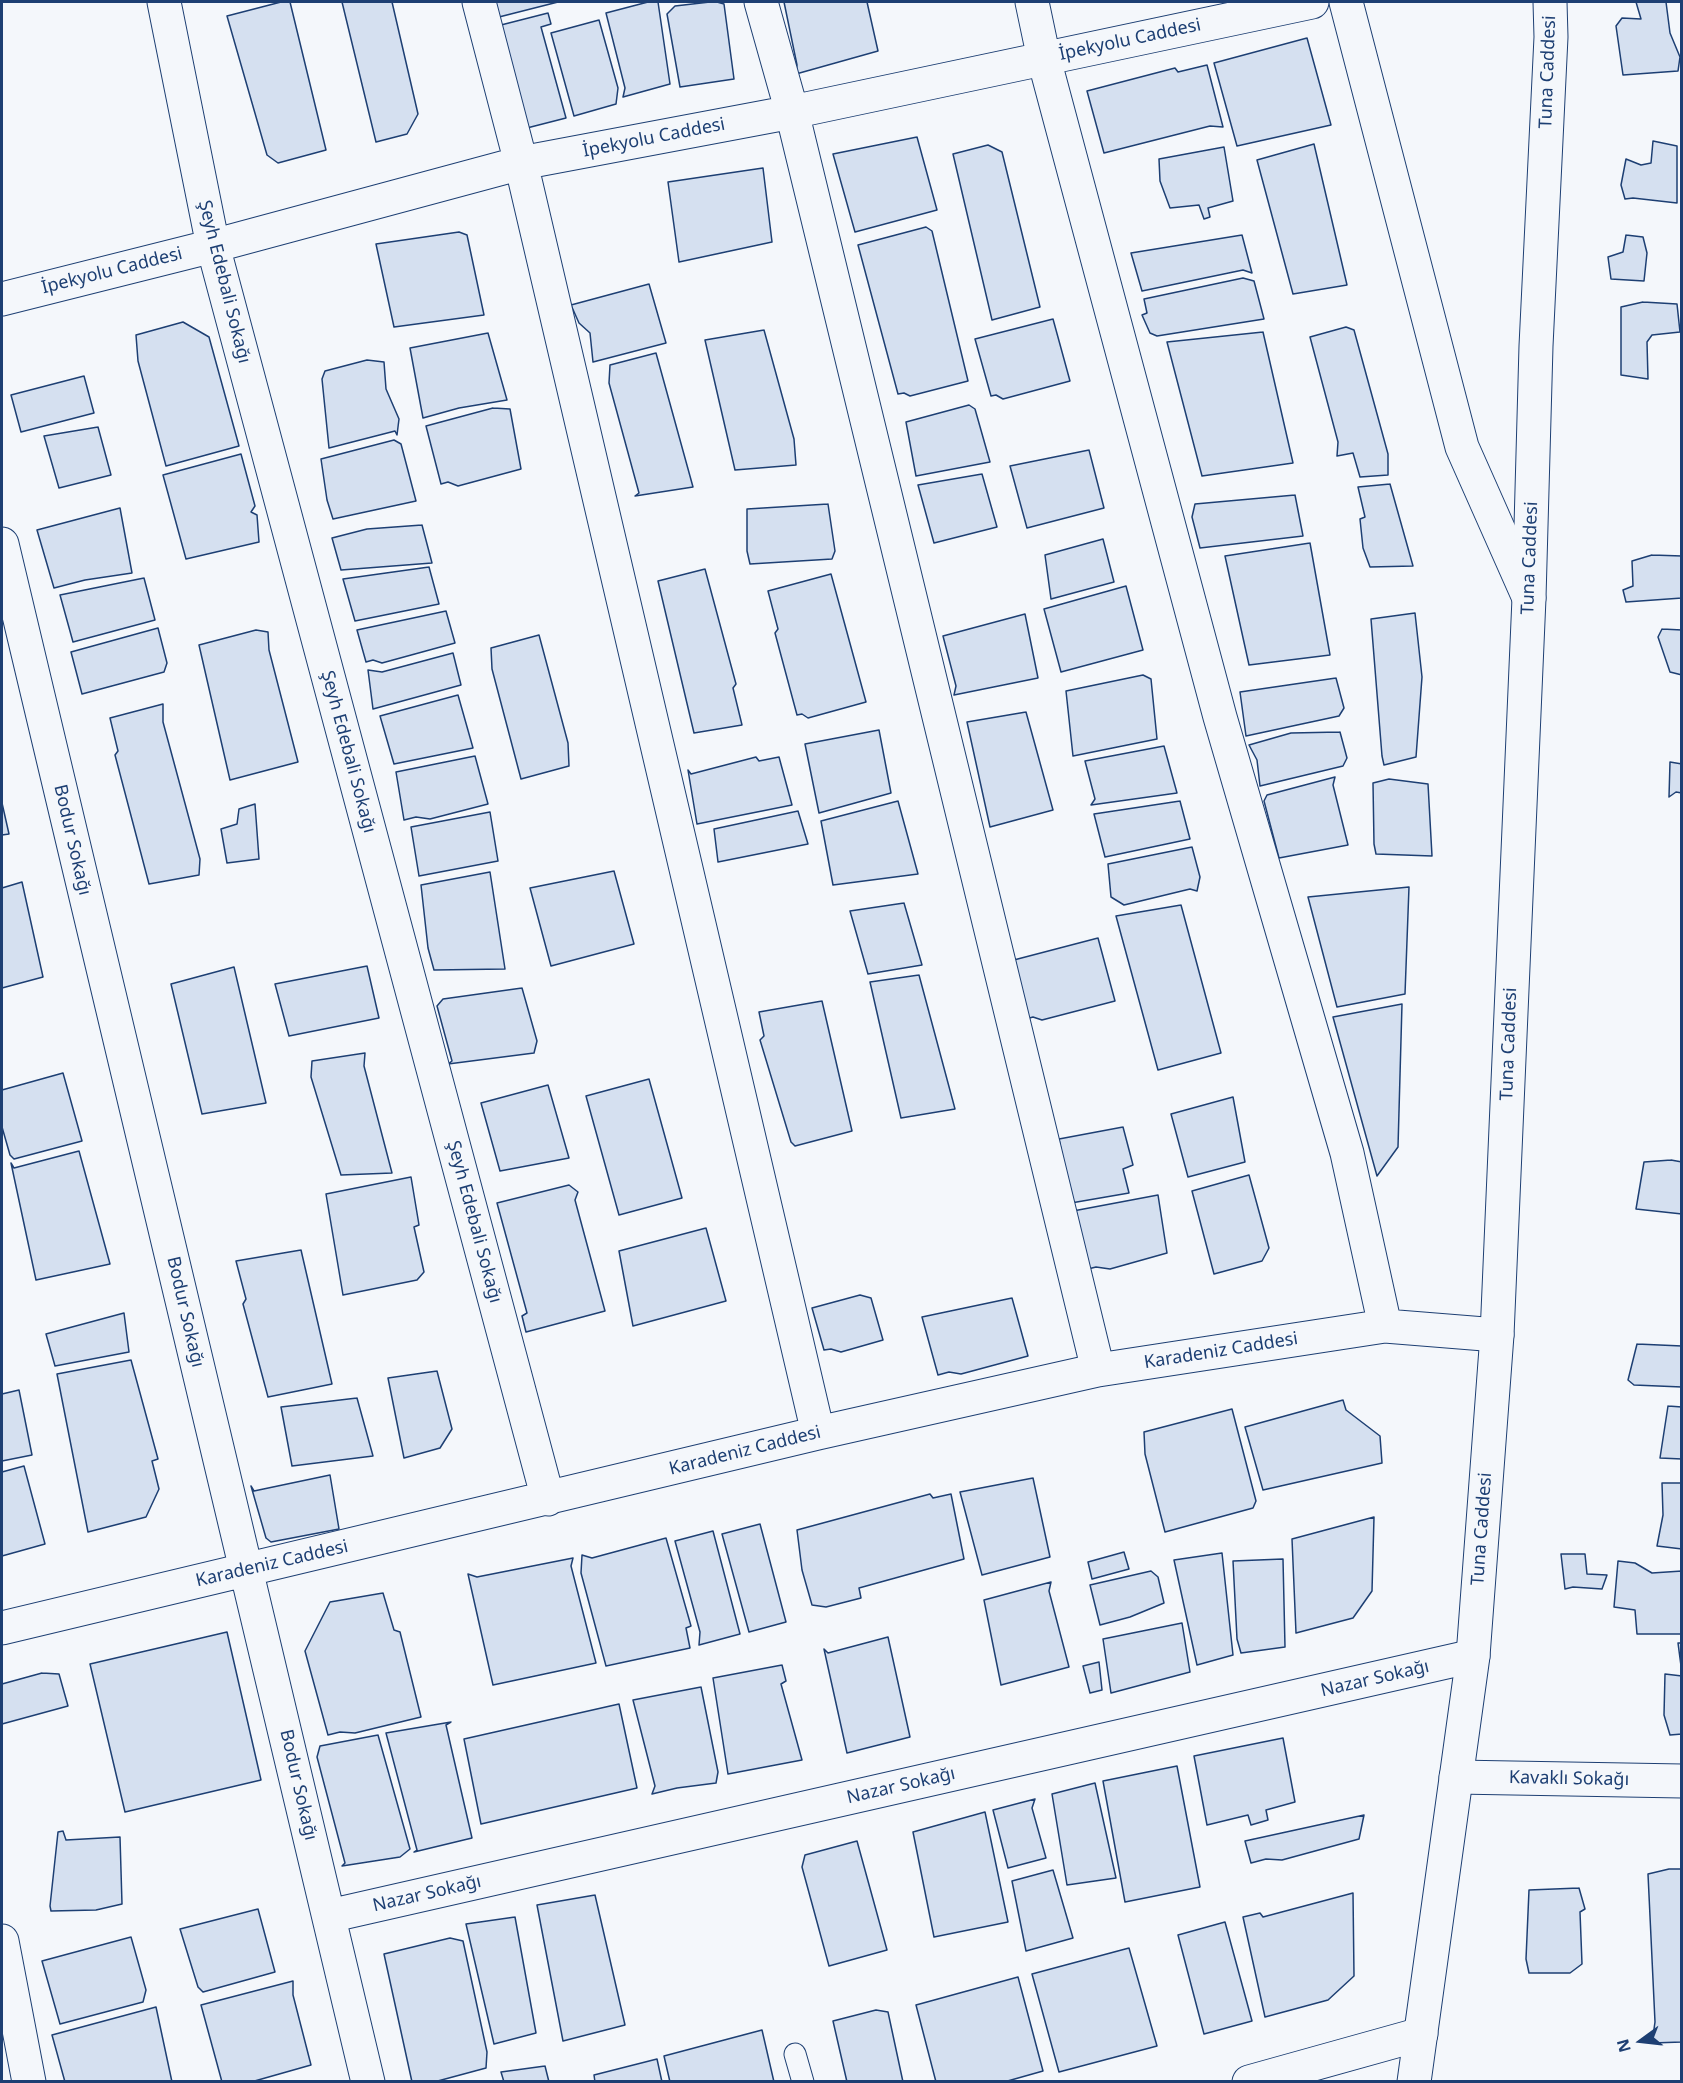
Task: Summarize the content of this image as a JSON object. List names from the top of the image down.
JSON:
{
  "streets": {
    "street": [
      "İpekyolu Caddesi",
      "Tuna Caddesi",
      "Şeyh Edebali Sokağı",
      "Bodur Sokağı",
      "Karadeniz Caddesi",
      "Nazar Sokağı",
      "Kavaklı Sokağı"
    ]
  },
  "crossings": [
    ["İpekyolu Caddesi", "Şeyh Edebali Sokağı"],
    ["Tuna Caddesi", "Karadeniz Caddesi"],
    ["Tuna Caddesi", "Nazar Sokağı"],
    ["Tuna Caddesi", "Kavaklı Sokağı"],
    ["Şeyh Edebali Sokağı", "Karadeniz Caddesi"],
    ["Bodur Sokağı", "Karadeniz Caddesi"],
    ["Bodur Sokağı", "Nazar Sokağı"]
  ],
  "north": "left"
}
